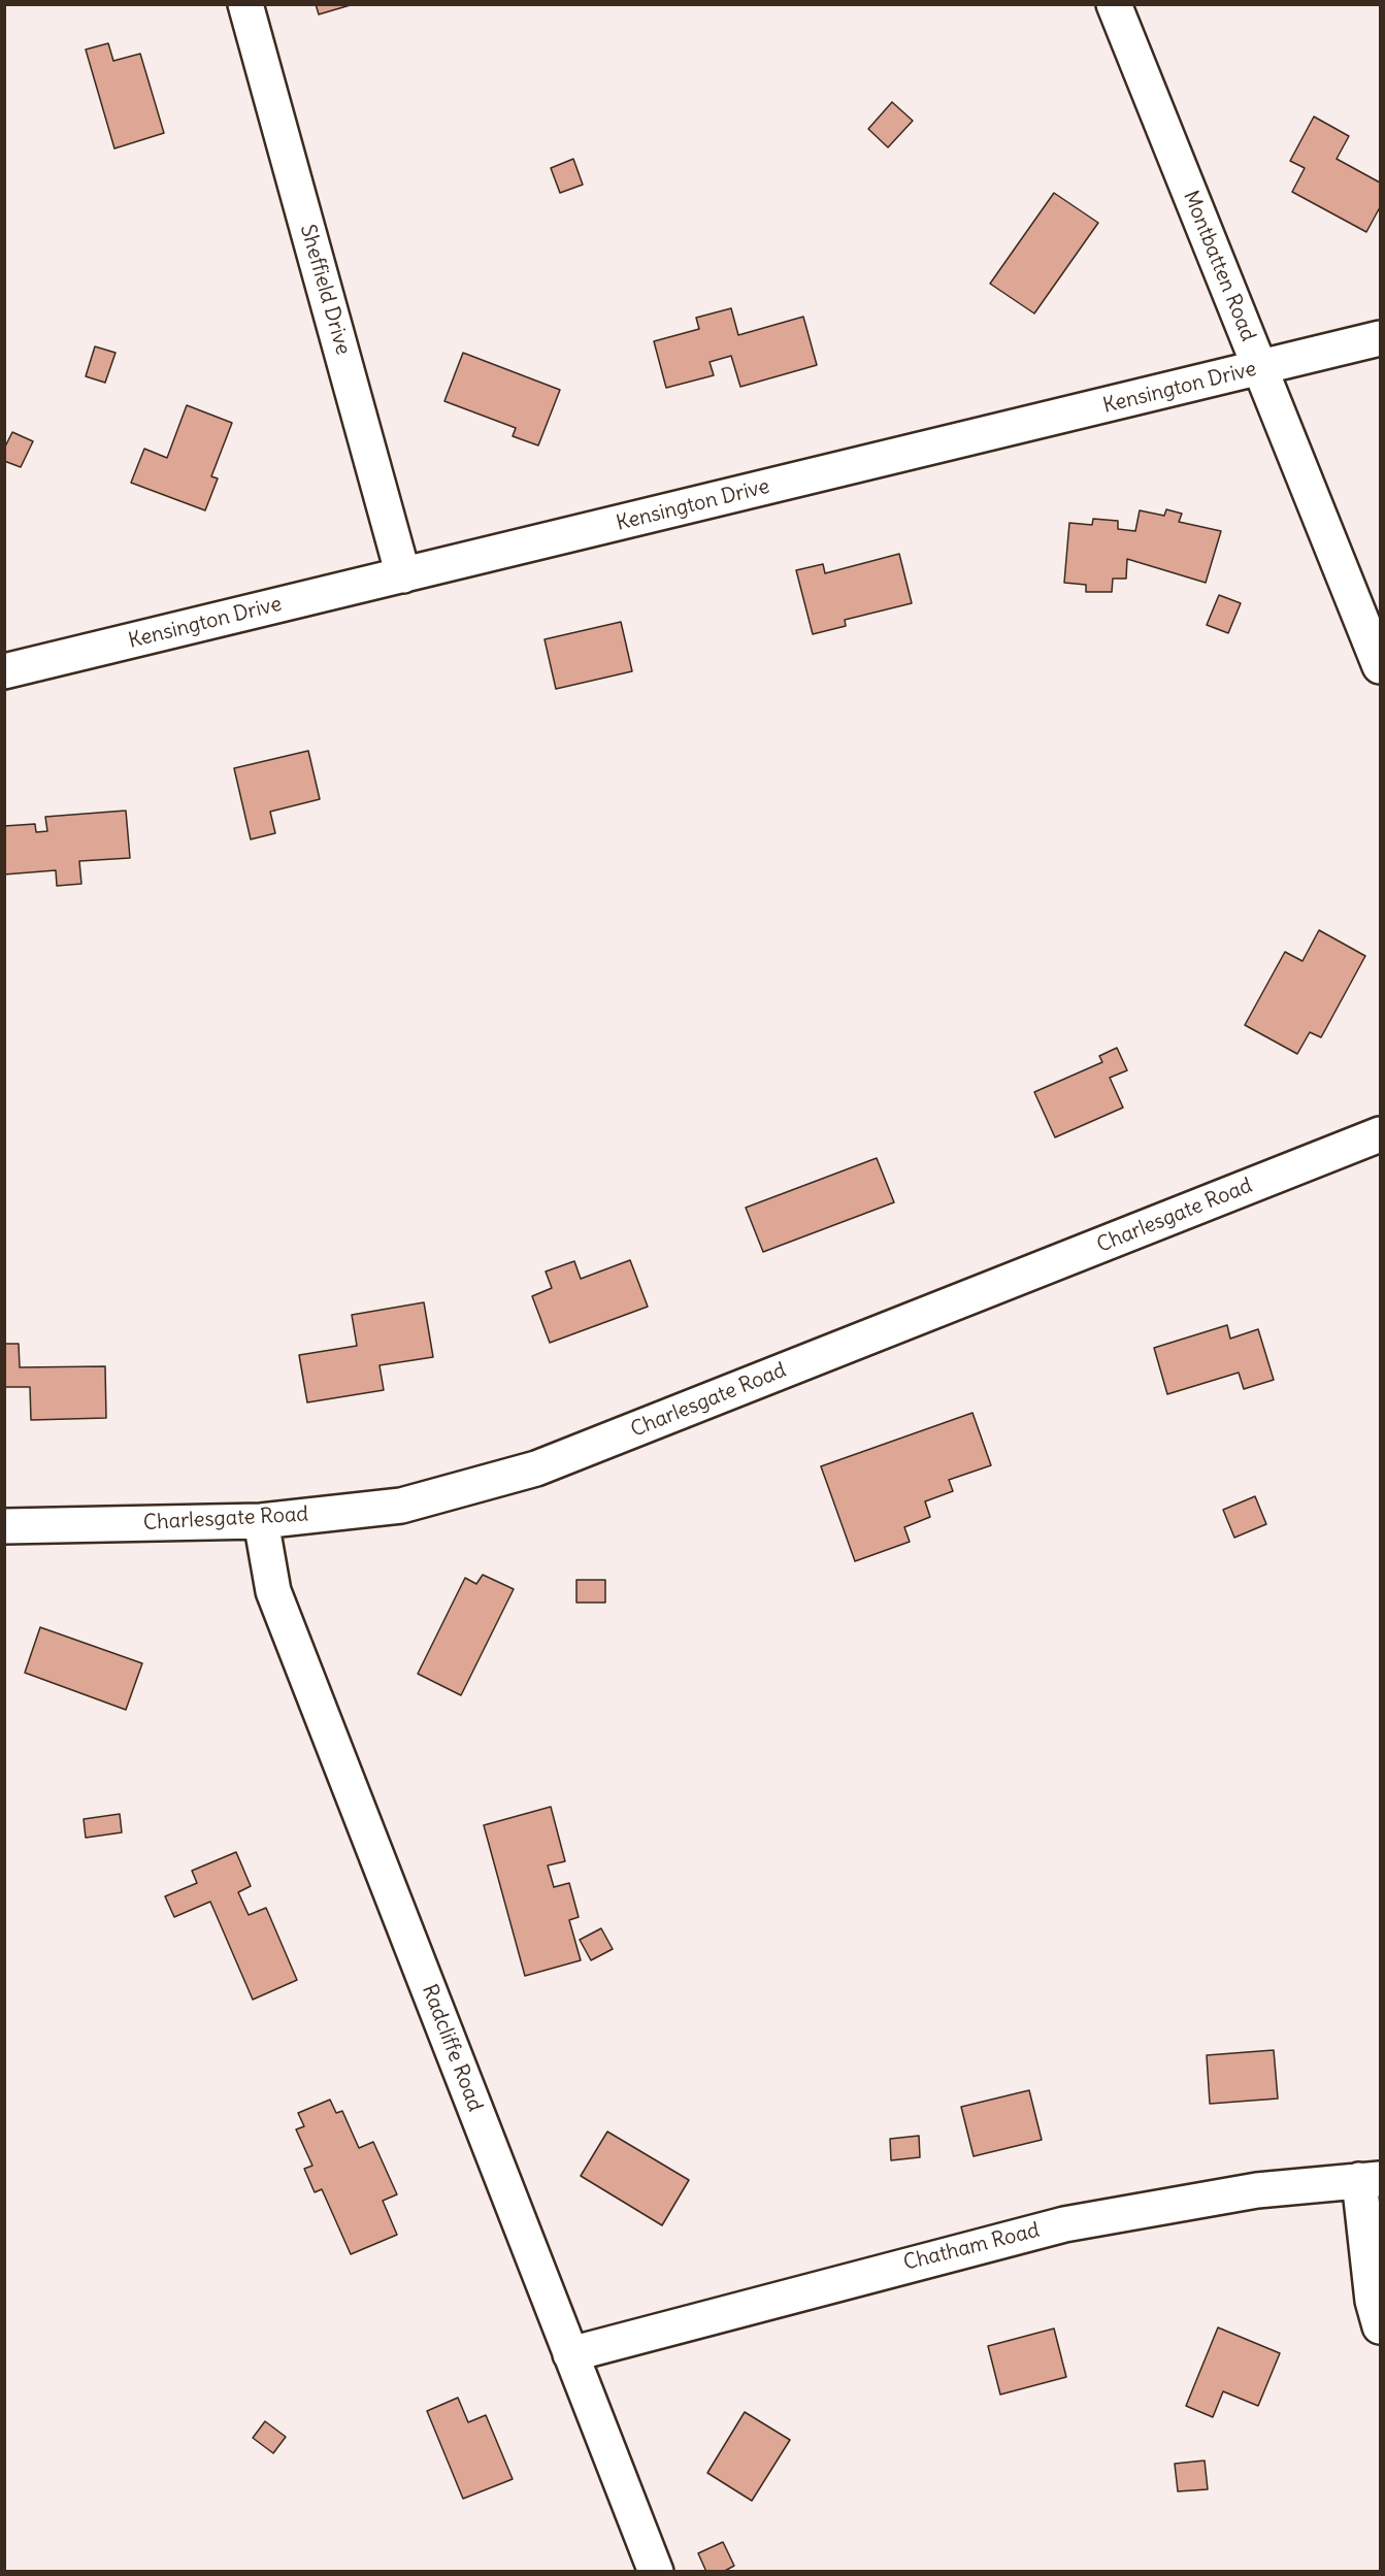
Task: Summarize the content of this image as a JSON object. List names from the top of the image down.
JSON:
{
  "streets": {
    "street": [
      "Montbatten Road",
      "Sheffield Drive",
      "Kensington Drive",
      "Charlesgate Road",
      "Radcliffe Road",
      "Chatham Road"
    ]
  },
  "crossings": [
    ["Montbatten Road", "Kensington Drive"],
    ["Sheffield Drive", "Kensington Drive"],
    ["Charlesgate Road", "Radcliffe Road"],
    ["Radcliffe Road", "Chatham Road"]
  ]
}
